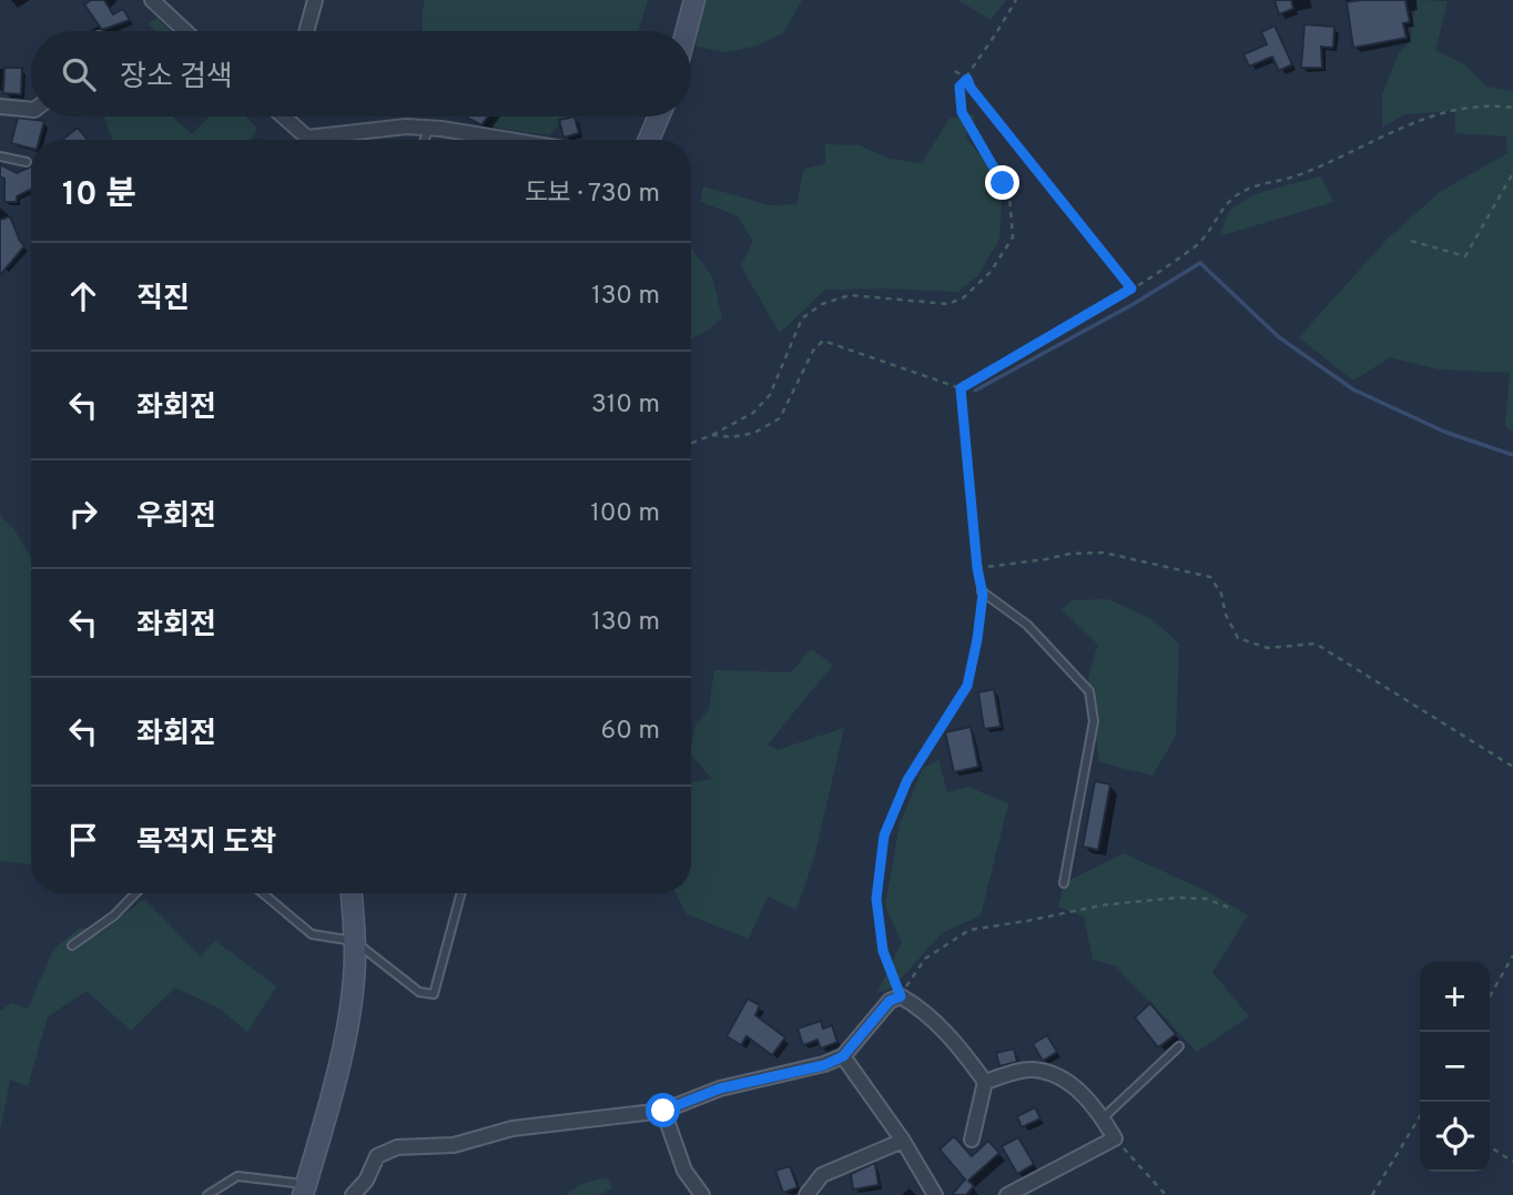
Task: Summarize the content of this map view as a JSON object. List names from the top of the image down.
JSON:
{
  "page": {
    "search": "장소 검색",
    "heading": ["10 분", "도보 · 730 m"],
    "list": [
      ["직진", "130 m"],
      ["좌회전", "310 m"],
      ["우회전", "100 m"],
      ["좌회전", "130 m"],
      ["좌회전", "60 m"],
      "목적지 도착"
    ],
    "map_buttons": ["+", "−"]
  }
}
